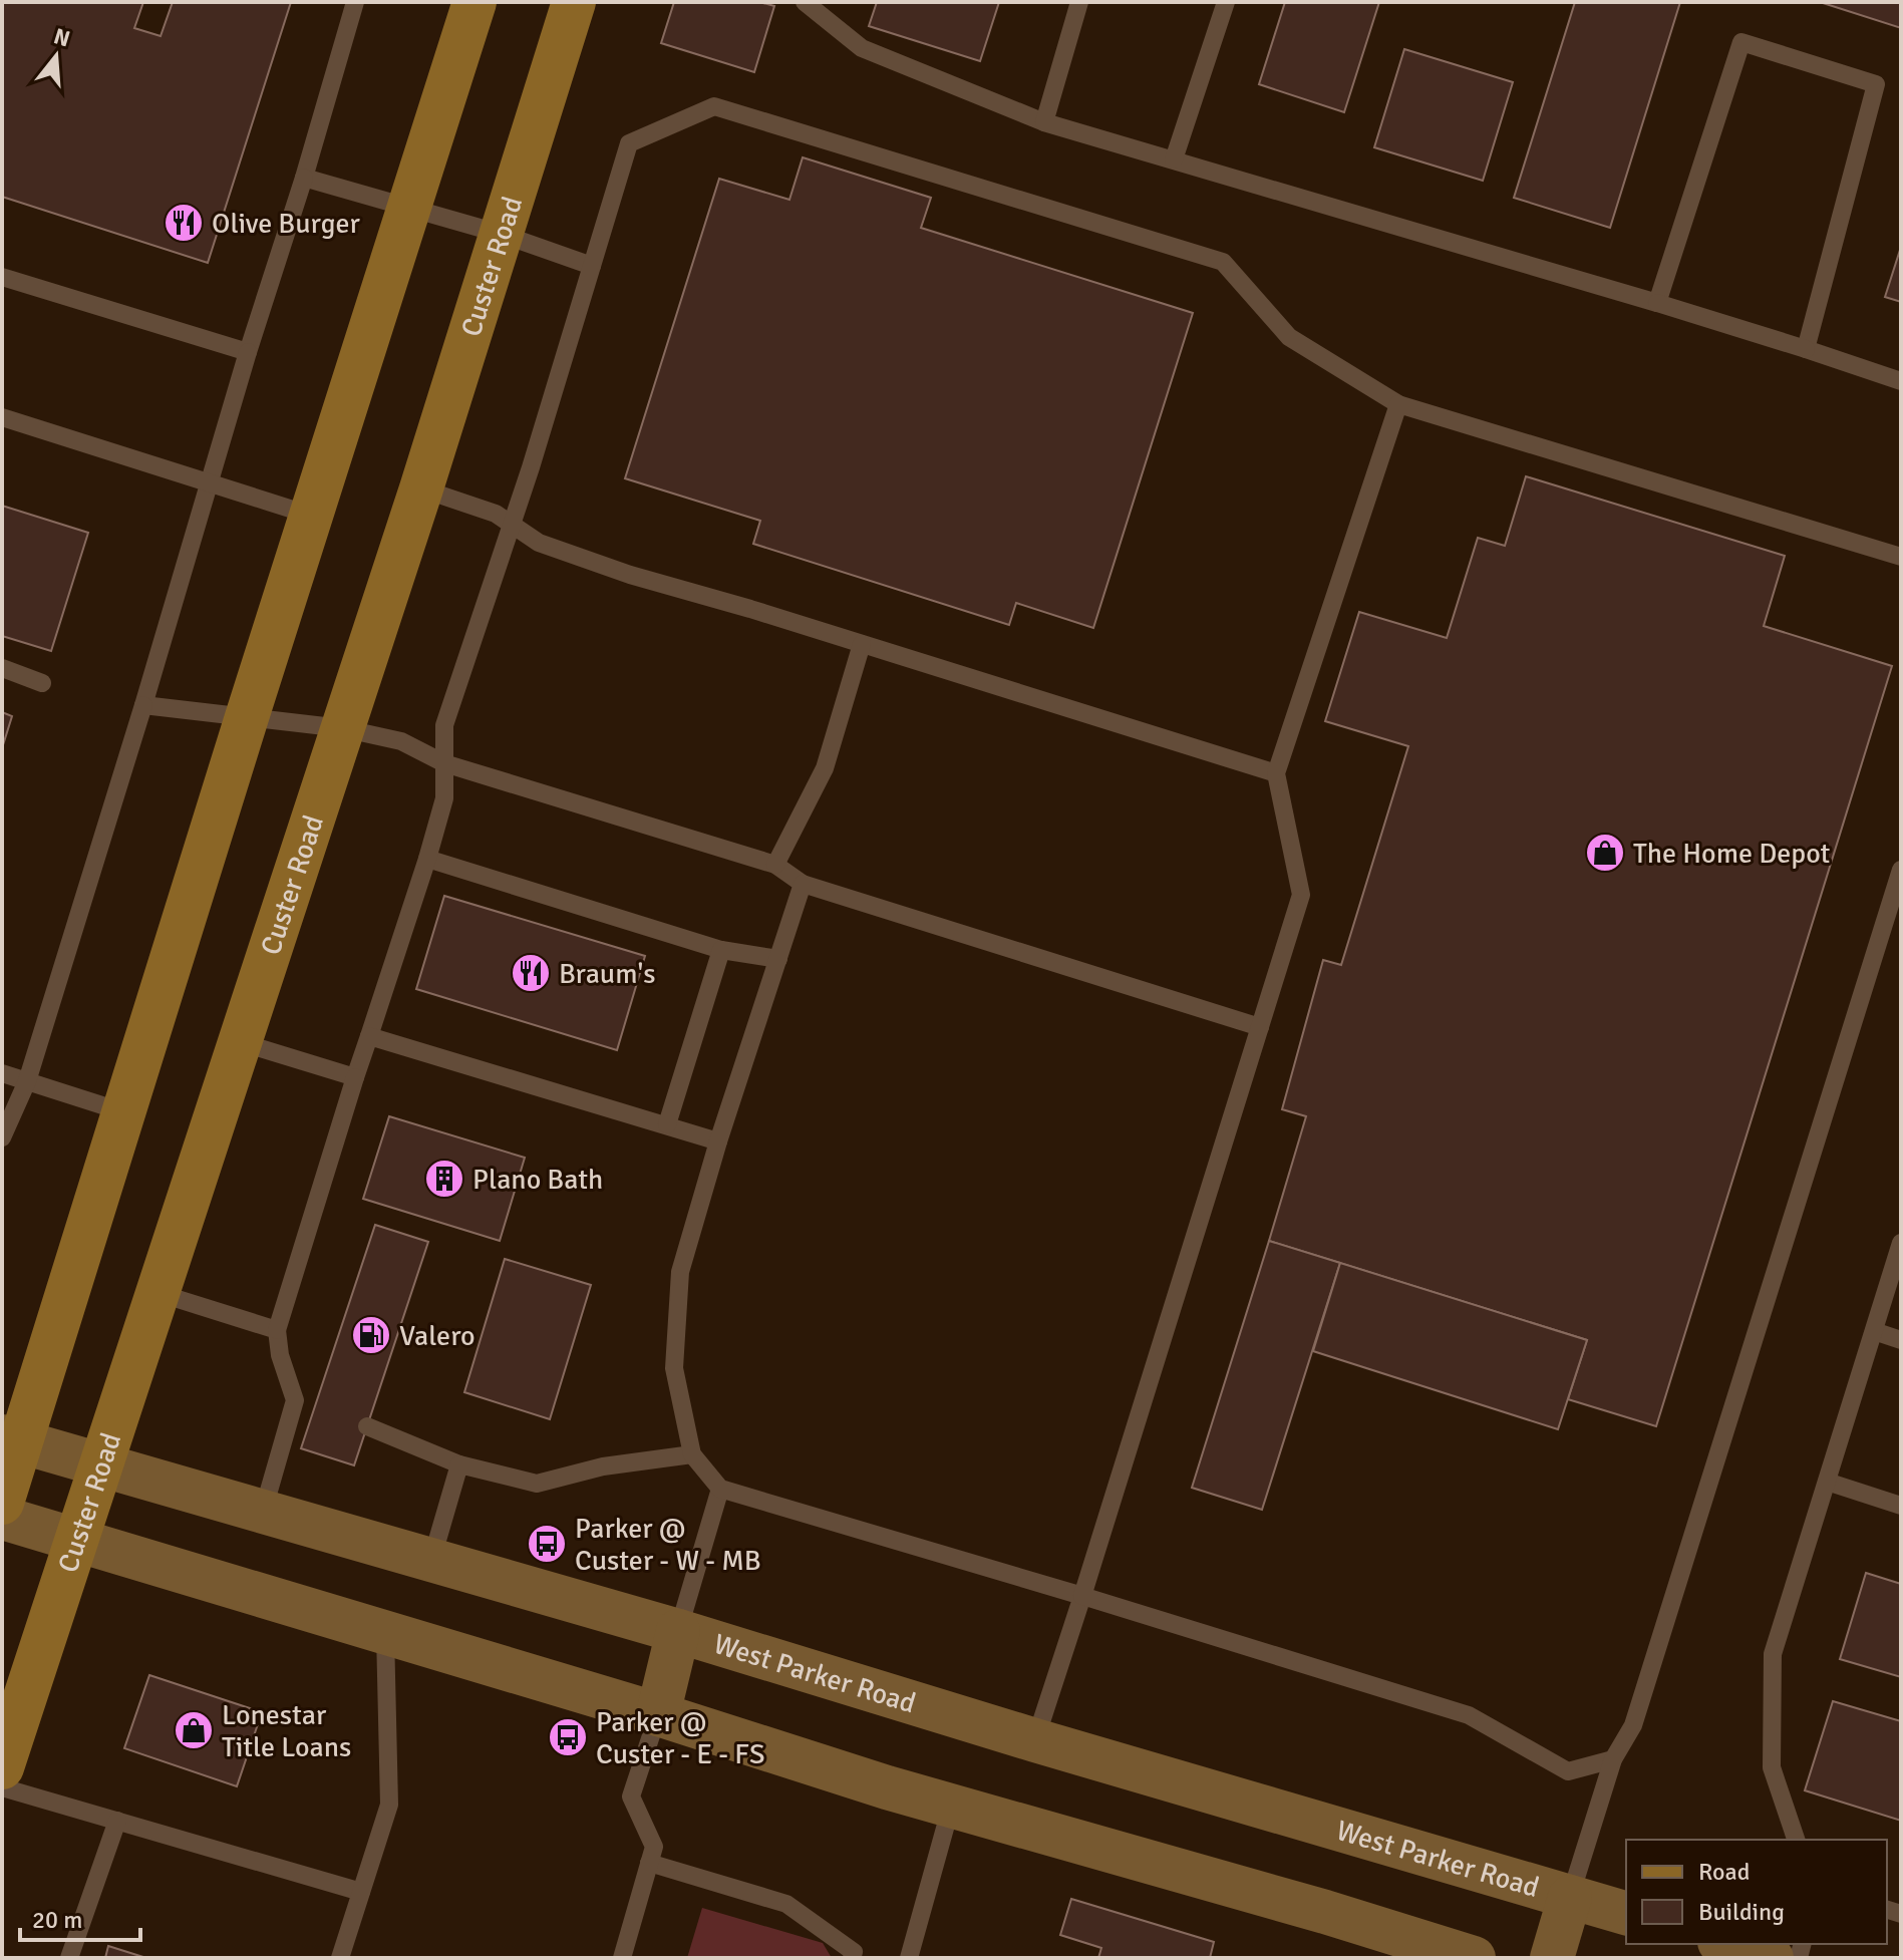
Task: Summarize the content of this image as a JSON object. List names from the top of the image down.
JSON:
{
  "streets": {
    "main road": ["Custer Road", "West Parker Road"]
  },
  "crossings": [
    ["Custer Road", "West Parker Road"]
  ],
  "places": {
    "restaurant": ["Olive Burger", "Braum's"],
    "shop": ["The Home Depot", "Lonestar Title Loans"],
    "building": ["Plano Bath"],
    "fuel station": ["Valero"],
    "bus stop": ["Parker @ Custer - W - MB", "Parker @ Custer - E - FS"]
  },
  "legend": ["Road", "Building"],
  "scale_bar": "20 m",
  "north": "top"
}
